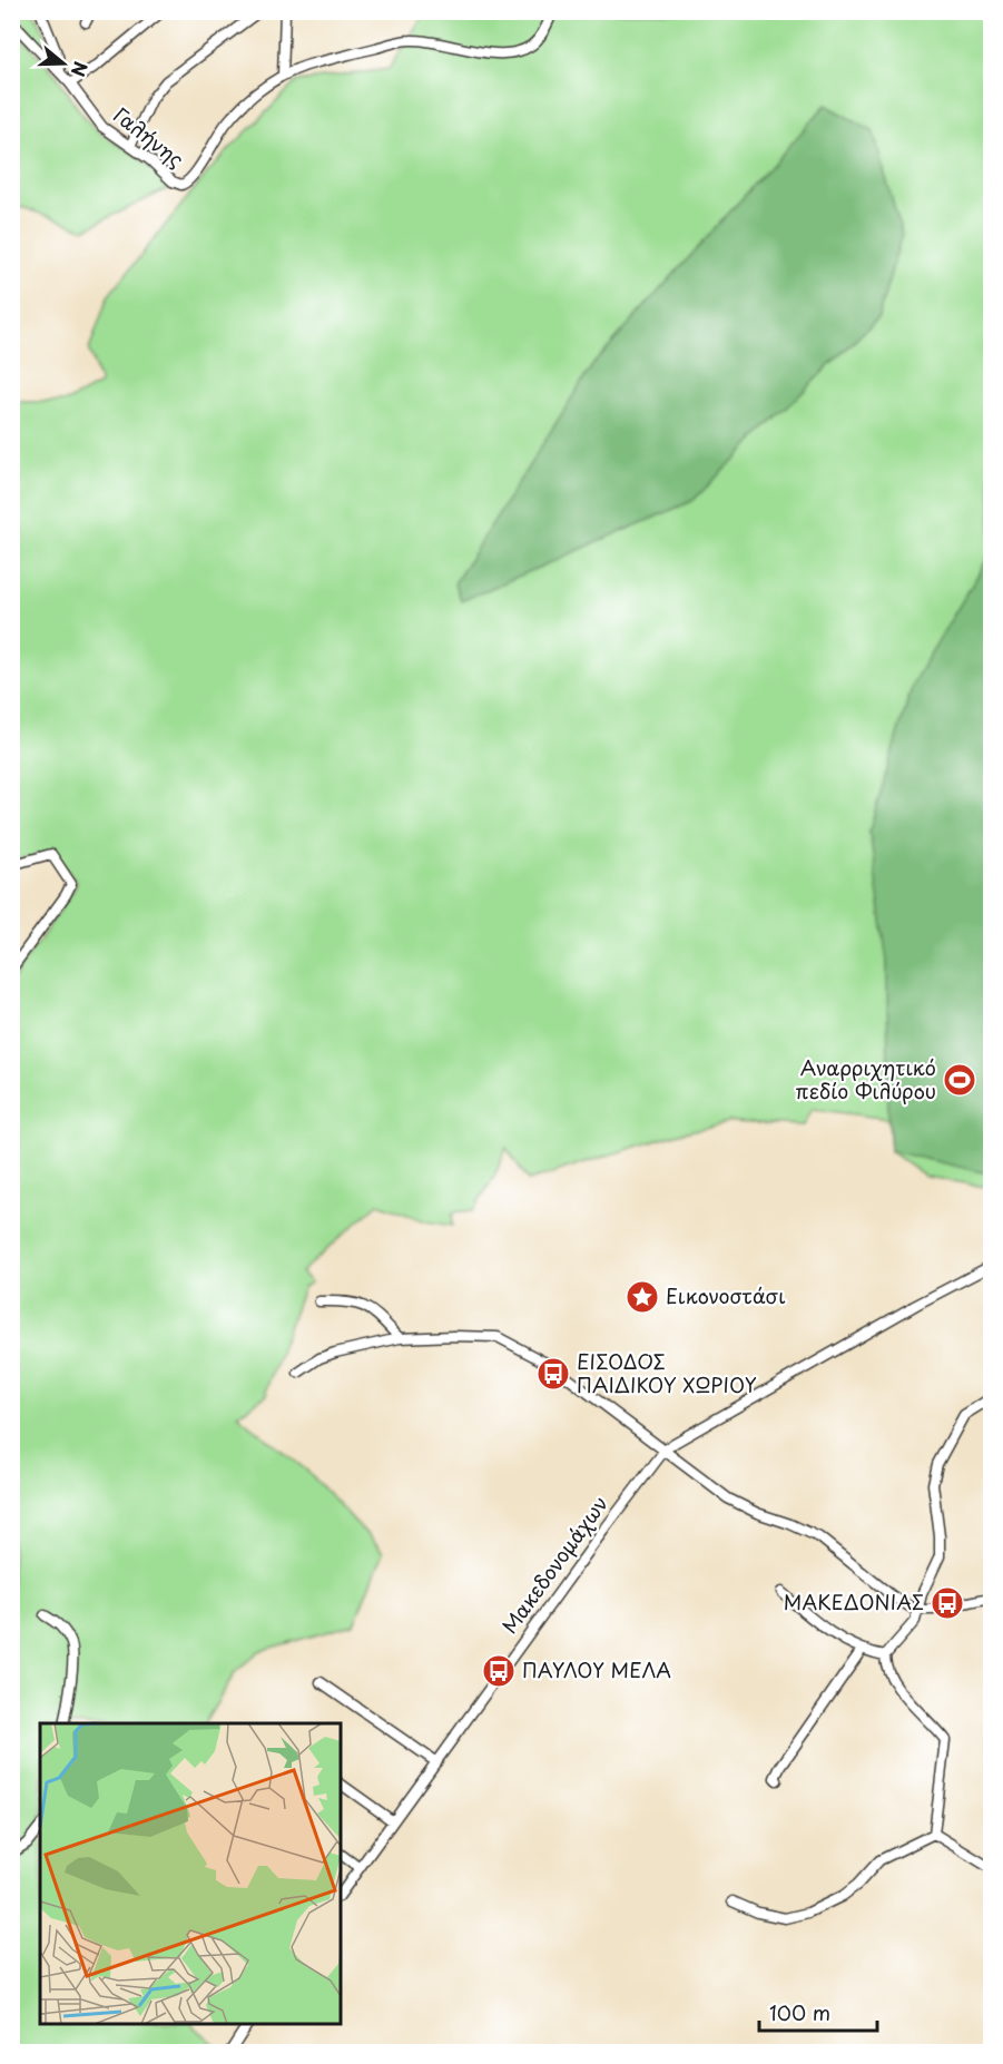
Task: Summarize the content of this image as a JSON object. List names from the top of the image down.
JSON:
{
  "streets": {
    "street": ["Γαλήνης", "Μακεδονομάχων"]
  },
  "places": {
    "sports": ["Αναρριχητικό πεδίο Φιλύρου"],
    "place": ["Εικονοστάσι"],
    "bus stop": ["ΕΙΣΟΔΟΣ ΠΑΙΔΙΚΟΥ ΧΩΡΙΟΥ", "ΜΑΚΕΔΟΝΙΑΣ", "ΠΑΥΛΟΥ ΜΕΛΑ"]
  },
  "scale_bar": "100 m",
  "north": "right"
}
